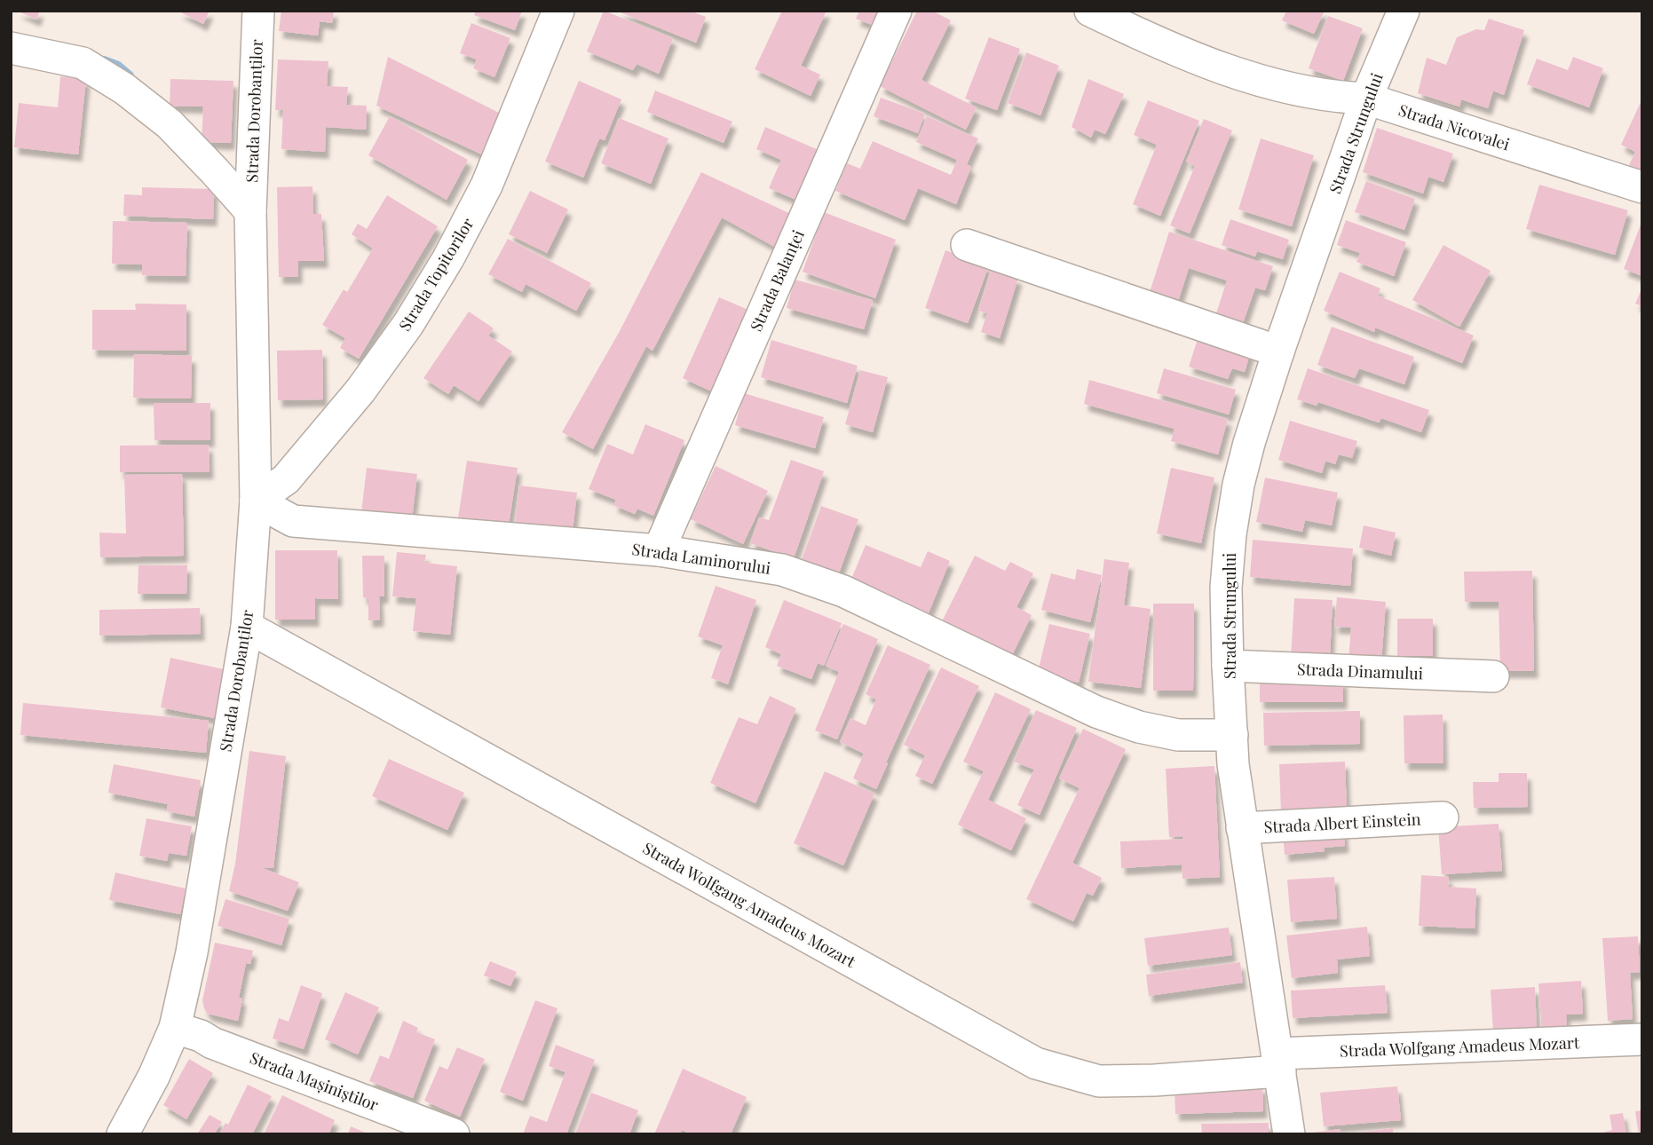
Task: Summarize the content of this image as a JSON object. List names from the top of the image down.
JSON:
{
  "streets": {
    "street": [
      "Strada Dorobanților",
      "Strada Nicovalei",
      "Strada Strungului",
      "Strada Topitorilor",
      "Strada Balanței",
      "Strada Laminorului",
      "Strada Dinamului",
      "Strada Albert Einstein",
      "Strada Wolfgang Amadeus Mozart",
      "Strada Mașiniștilor"
    ]
  },
  "crossings": [
    ["Strada Dorobanților", "Strada Topitorilor"],
    ["Strada Dorobanților", "Strada Laminorului"],
    ["Strada Dorobanților", "Strada Wolfgang Amadeus Mozart"],
    ["Strada Dorobanților", "Strada Mașiniștilor"],
    ["Strada Nicovalei", "Strada Strungului"],
    ["Strada Strungului", "Strada Laminorului"],
    ["Strada Strungului", "Strada Dinamului"],
    ["Strada Strungului", "Strada Albert Einstein"],
    ["Strada Strungului", "Strada Wolfgang Amadeus Mozart"],
    ["Strada Topitorilor", "Strada Laminorului"],
    ["Strada Balanței", "Strada Laminorului"]
  ]
}
